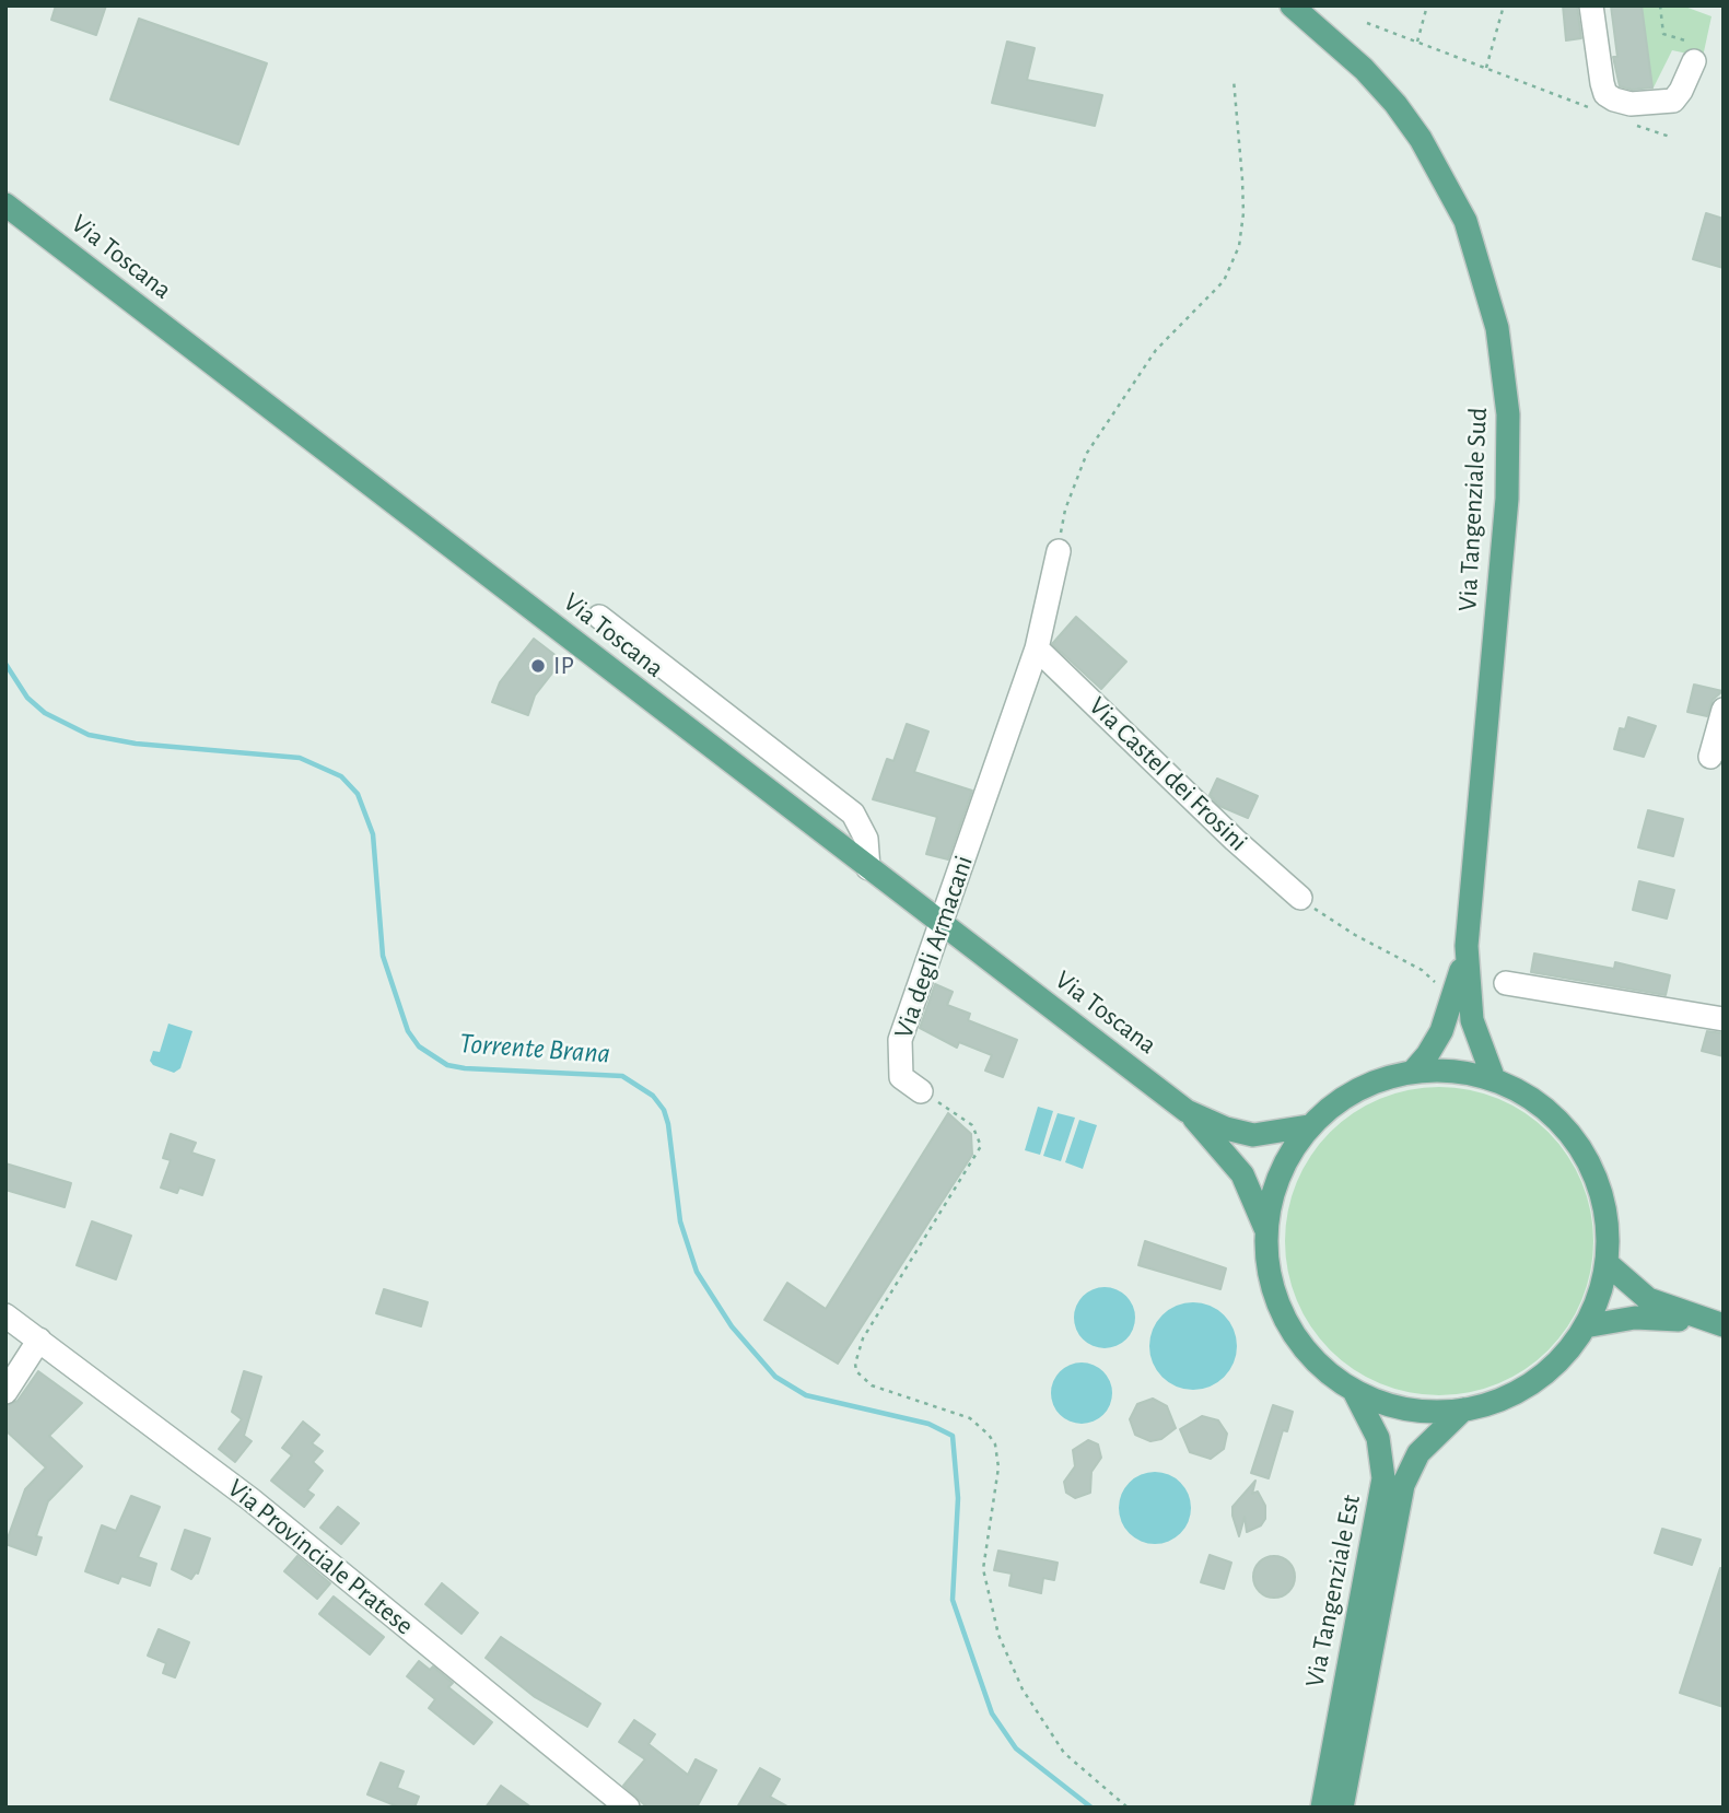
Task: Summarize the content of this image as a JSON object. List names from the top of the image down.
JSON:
{
  "streets": {
    "main road": ["Via Toscana", "Via Tangenziale Sud", "Via Tangenziale Est"],
    "street": ["Via Castel dei Frosini", "Via degli Armacani", "Via Provinciale Pratese"]
  },
  "crossings": [
    ["Via Toscana", "Via degli Armacani"],
    ["Via Castel dei Frosini", "Via degli Armacani"]
  ],
  "water": ["Torrente Brana"],
  "places": ["IP"]
}
